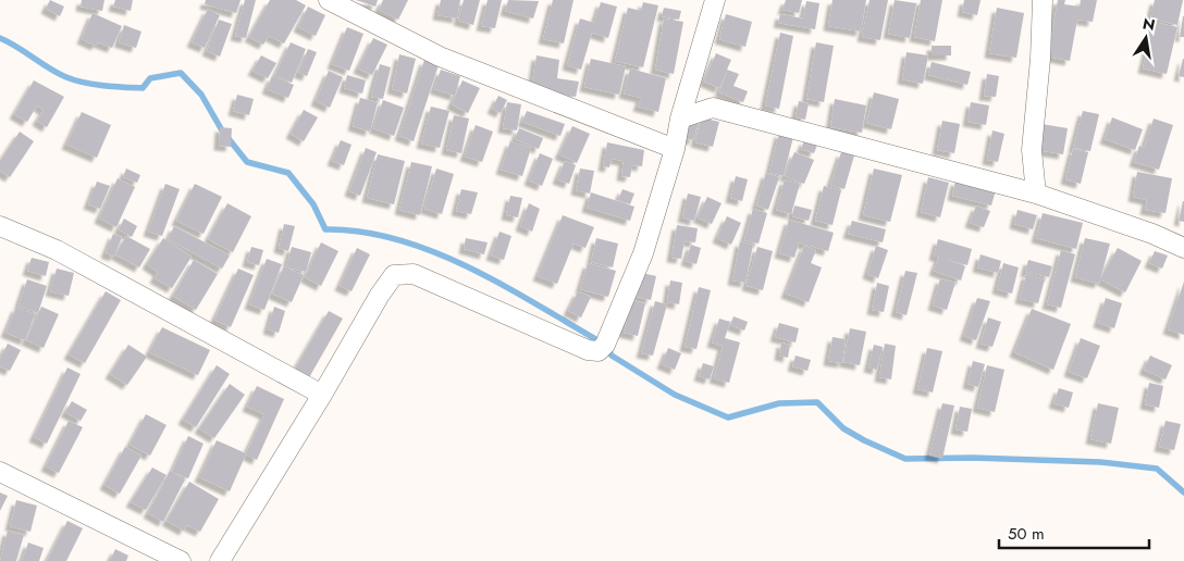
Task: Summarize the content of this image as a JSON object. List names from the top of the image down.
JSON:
{
  "scale_bar": "50 m",
  "north": "top"
}
